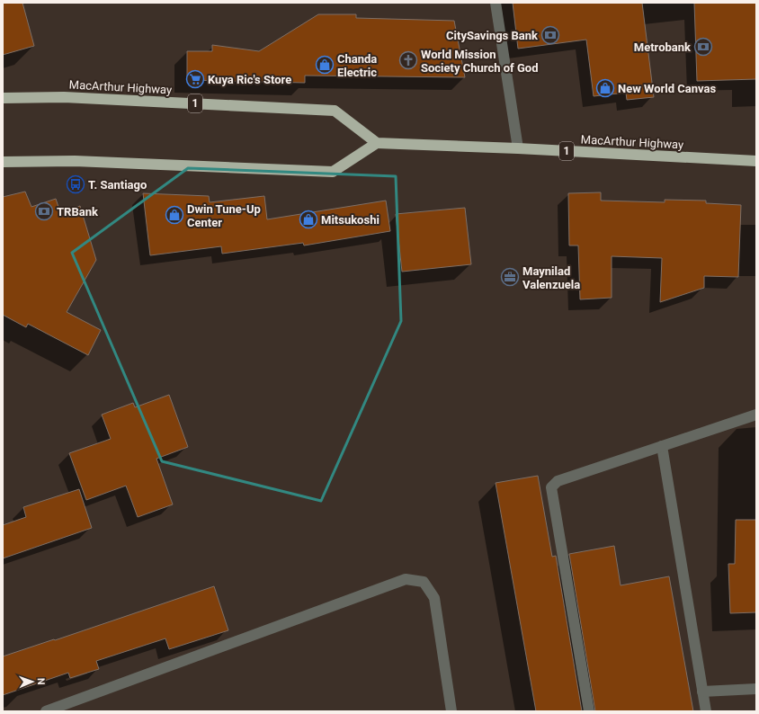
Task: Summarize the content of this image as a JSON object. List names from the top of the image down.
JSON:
{
  "streets": {
    "highway": ["MacArthur Highway", "1"]
  },
  "places": {
    "bank": ["CitySavings Bank", "Metrobank", "TRBank"],
    "church": ["World Mission Society Church of God"],
    "shop": [
      "Chanda Electric",
      "New World Canvas",
      "Dwin Tune-Up Center",
      "Mitsukoshi"
    ],
    "supermarket": ["Kuya Ric's Store"],
    "bus stop": ["T. Santiago"],
    "office": ["Maynilad Valenzuela"]
  },
  "north": "right"
}
